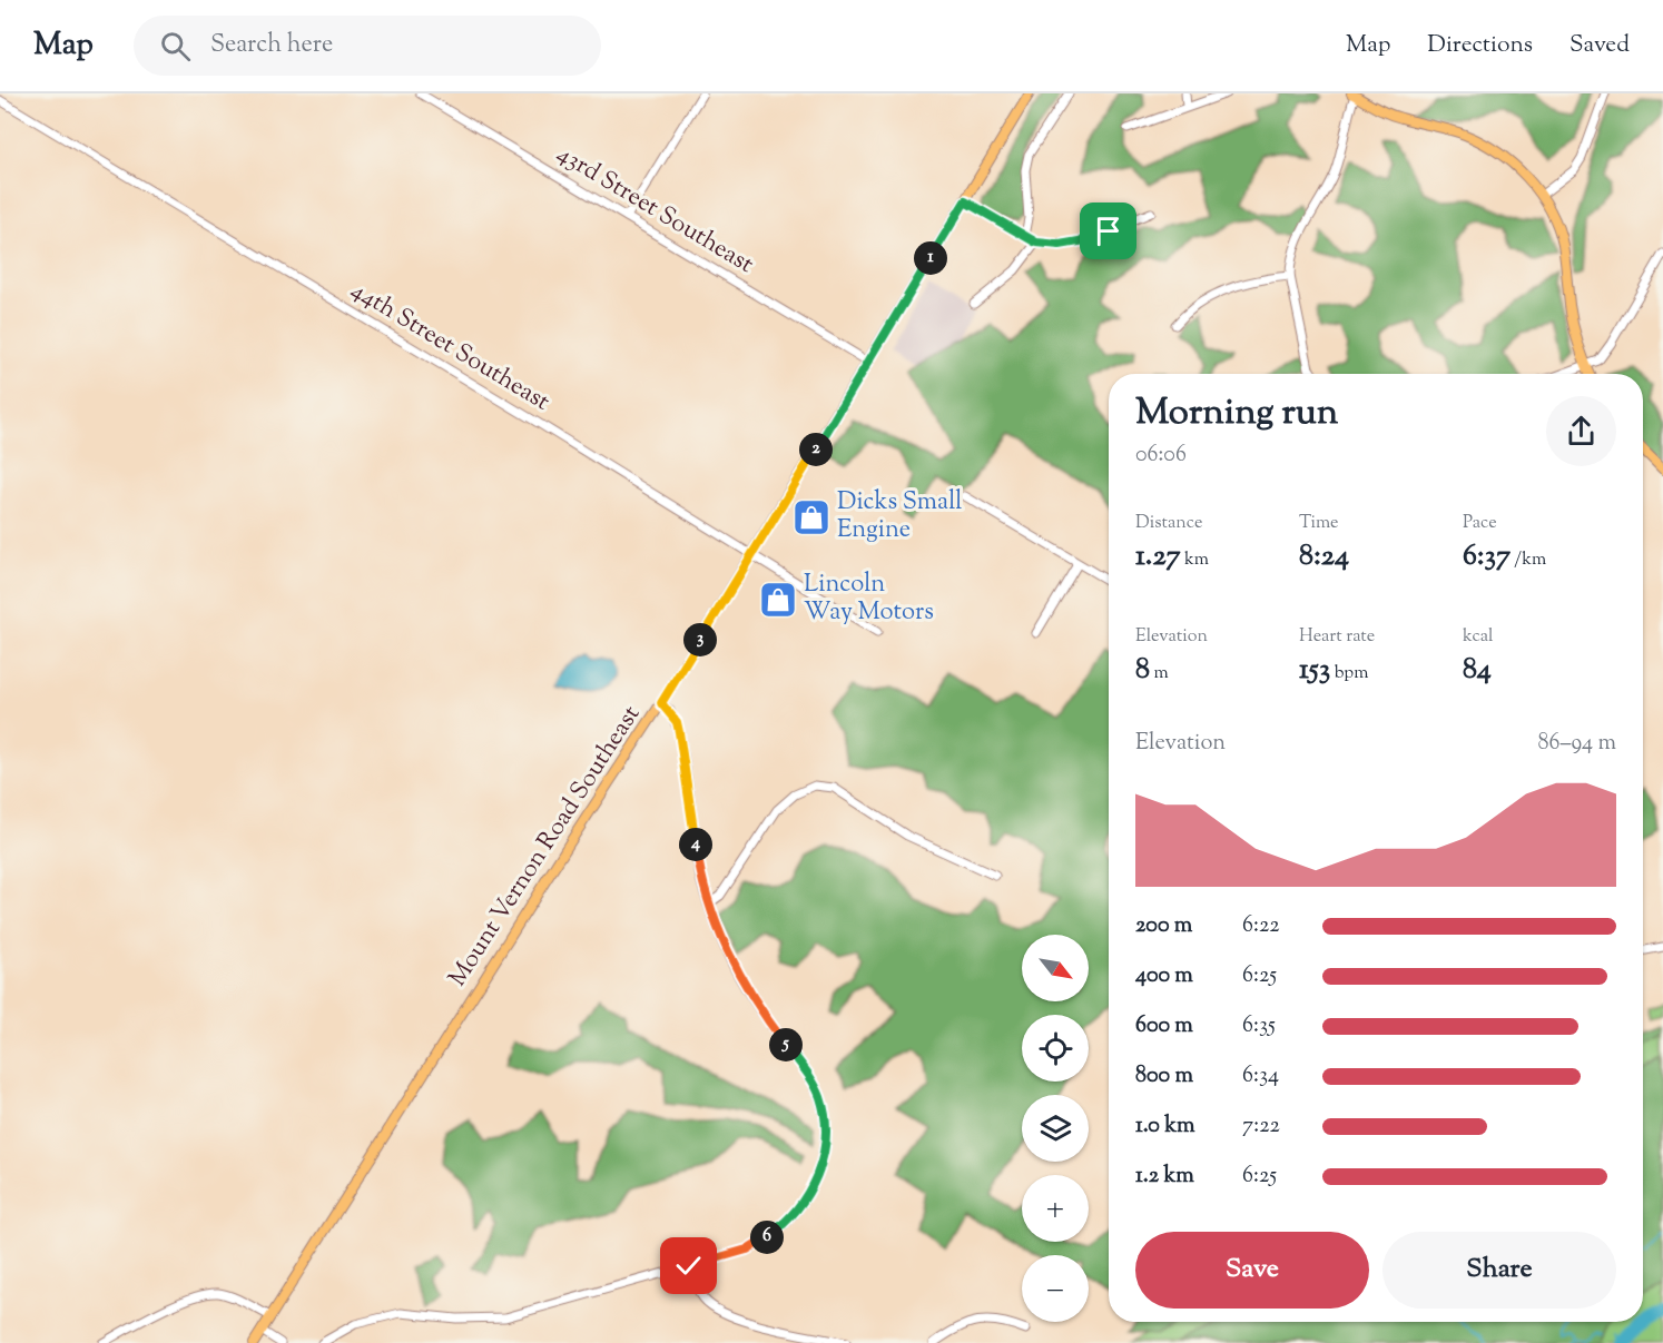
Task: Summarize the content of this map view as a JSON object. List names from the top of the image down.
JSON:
{
  "streets": {
    "main road": ["Mount Vernon Road Southeast"],
    "street": ["43rd Street Southeast", "44th Street Southeast"]
  },
  "crossings": [
    ["43rd Street Southeast", "Mount Vernon Road Southeast"],
    ["44th Street Southeast", "Mount Vernon Road Southeast"]
  ],
  "places": {
    "shop": ["Dicks Small Engine", "Lincoln Way Motors"]
  },
  "north": "bottom right",
  "page": {
    "header": "Map",
    "search": "Search here",
    "nav": ["Map", "Directions", "Saved"],
    "pins": [
      "1",
      "2",
      "3",
      "4",
      "5",
      "6"
    ],
    "heading": ["Morning run", "06:06"],
    "stats": [
      ["Distance", "1.27 km"],
      ["Time", "8:24"],
      ["Pace", "6:37 /km"],
      ["Elevation", "8 m"],
      ["Heart rate", "153 bpm"],
      ["kcal", "84"]
    ],
    "chart": ["Elevation", "86–94 m"],
    "list": [
      {
        "name": "200 m",
        "note": "6:22"
      },
      {
        "name": "400 m",
        "note": "6:25"
      },
      {
        "name": "600 m",
        "note": "6:35"
      },
      {
        "name": "800 m",
        "note": "6:34"
      },
      {
        "name": "1.0 km",
        "note": "7:22"
      },
      {
        "name": "1.2 km",
        "note": "6:25"
      }
    ],
    "map_buttons": ["+", "−"],
    "buttons": ["Save", "Share"]
  }
}
